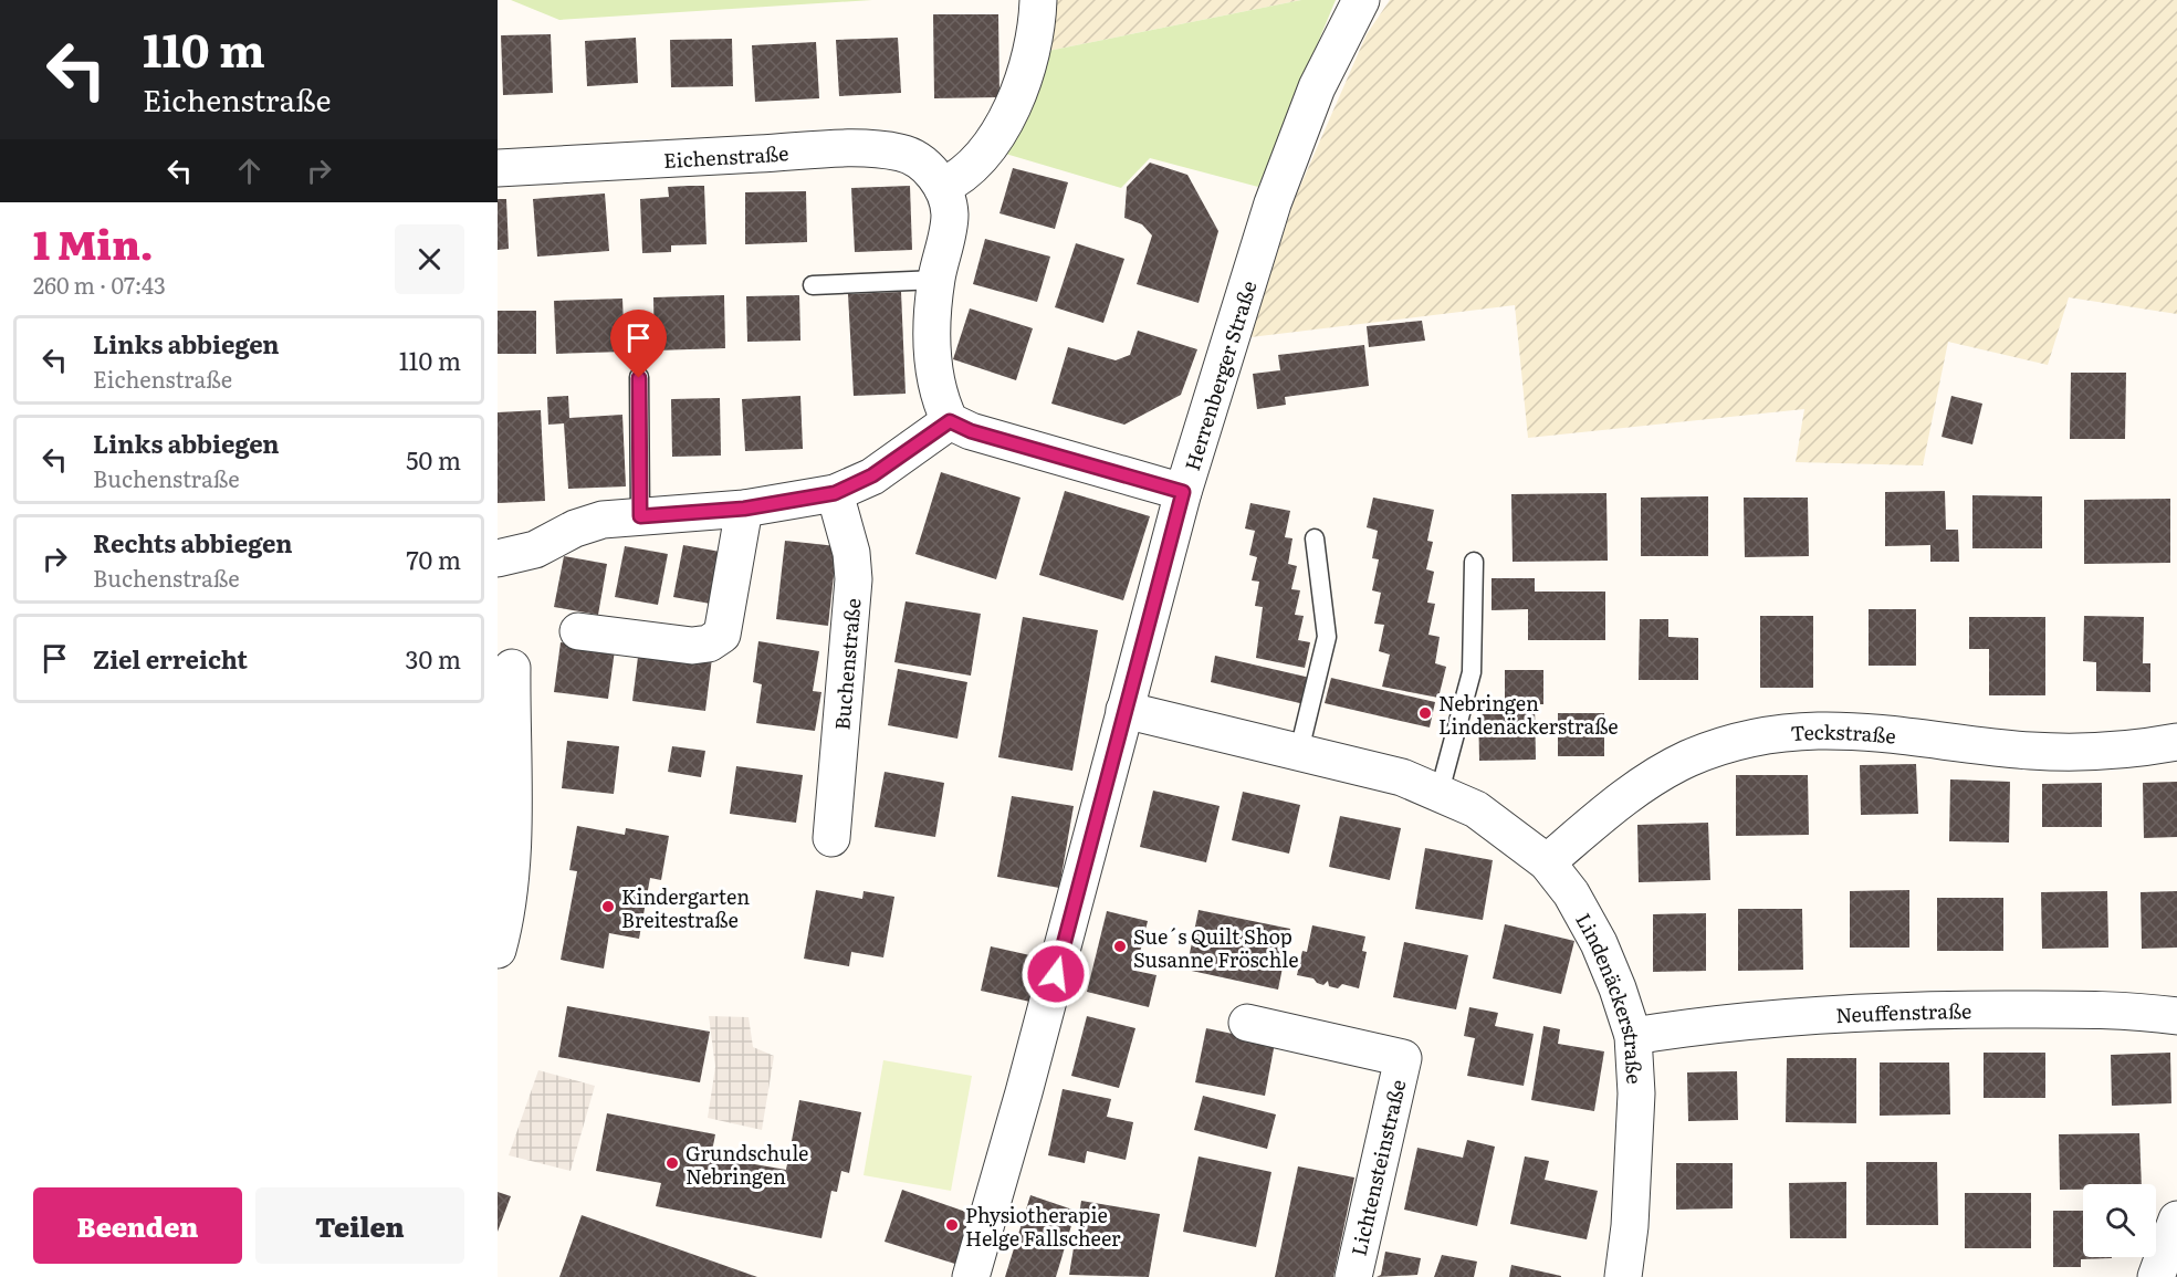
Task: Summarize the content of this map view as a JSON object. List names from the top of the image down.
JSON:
{
  "streets": {
    "street": [
      "Eichenstraße",
      "Herrenberger Straße",
      "Buchenstraße",
      "Teckstraße",
      "Lindenäckerstraße",
      "Neuffenstraße",
      "Lichtensteinstraße"
    ]
  },
  "crossings": [
    ["Herrenberger Straße", "Lindenäckerstraße"],
    ["Teckstraße", "Lindenäckerstraße"],
    ["Lindenäckerstraße", "Neuffenstraße"]
  ],
  "places": [
    "Nebringen Lindenäckerstraße",
    "Kindergarten Breitestraße",
    "Sue´s Quilt Shop Susanne Fröschle",
    "Grundschule Nebringen",
    "Physiotherapie Helge Fallscheer"
  ],
  "page": {
    "turn": ["110 m", "Eichenstraße"],
    "heading": ["1 Min.", "260 m · 07:43"],
    "list": [
      {
        "name": "Links abbiegen",
        "note": "Eichenstraße",
        "value": "110 m"
      },
      {
        "name": "Links abbiegen",
        "note": "Buchenstraße",
        "value": "50 m"
      },
      {
        "name": "Rechts abbiegen",
        "note": "Buchenstraße",
        "value": "70 m"
      },
      {
        "name": "Ziel erreicht",
        "value": "30 m"
      }
    ],
    "buttons": ["Beenden", "Teilen"]
  }
}
